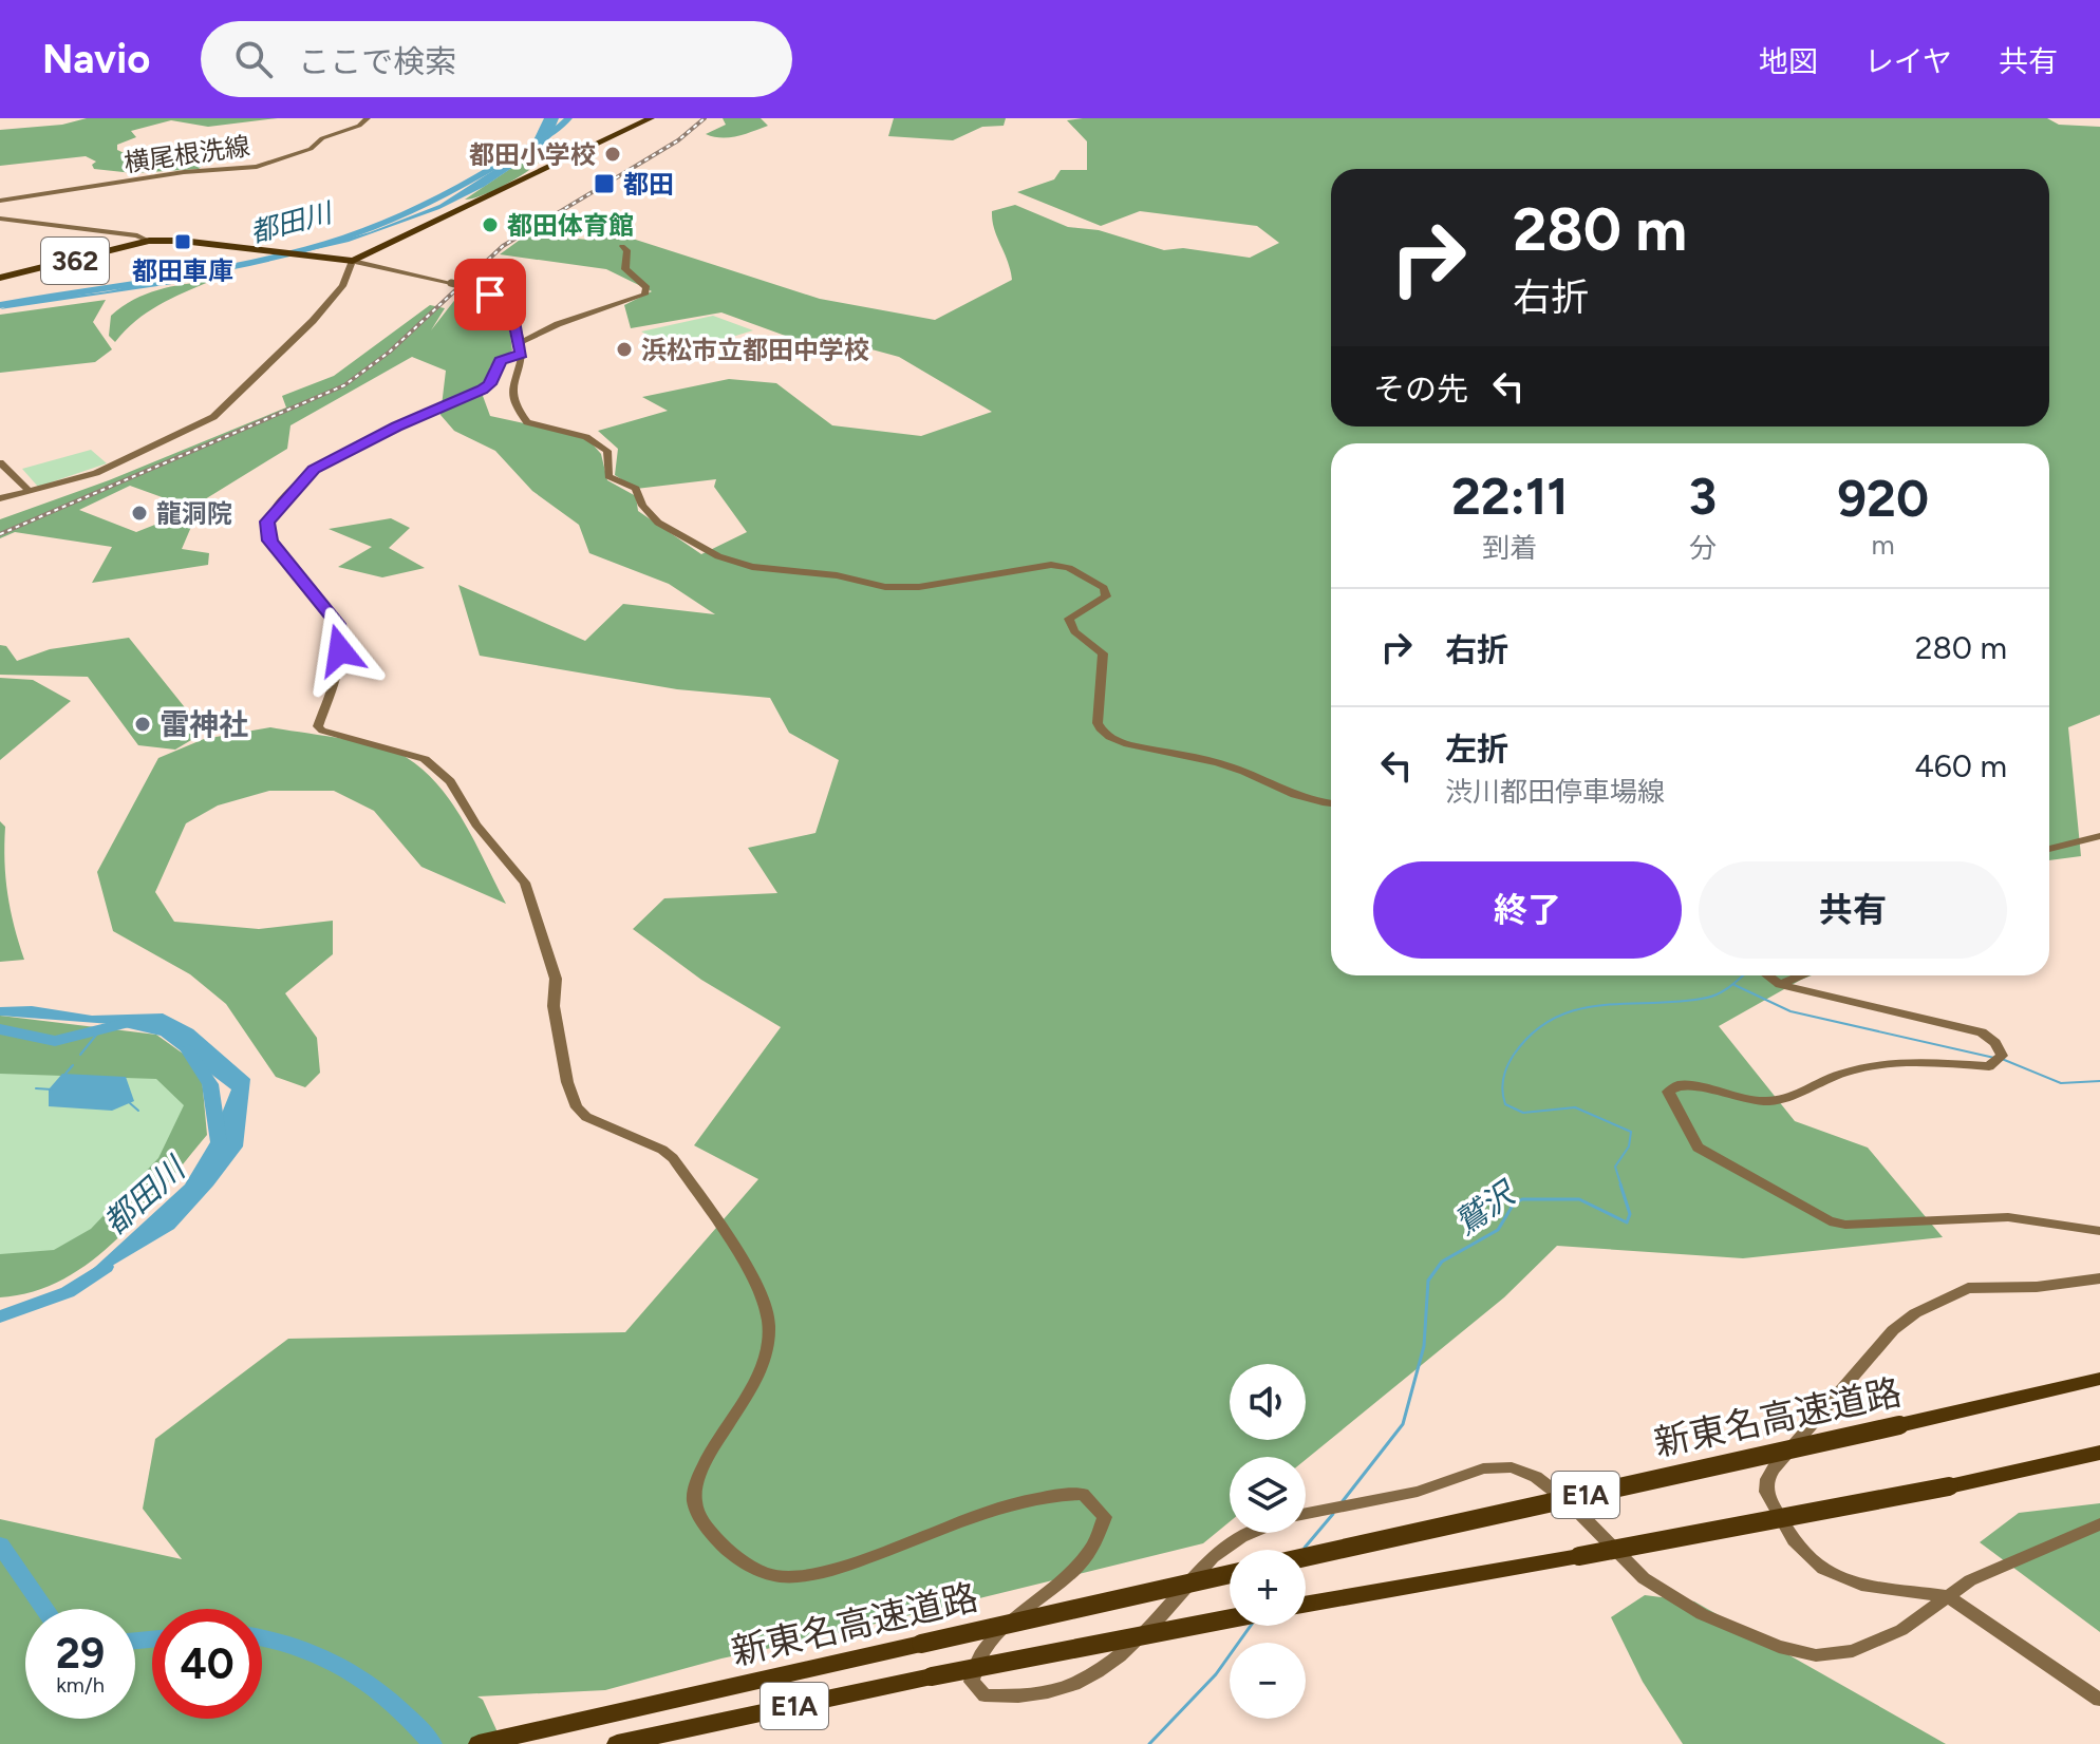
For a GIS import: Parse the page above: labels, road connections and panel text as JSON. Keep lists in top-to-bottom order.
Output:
{
  "streets": {
    "highway": ["362", "新東名高速道路", "E1A"],
    "street": ["横尾根洗線"]
  },
  "water": ["都田川", "鷲沢"],
  "places": {
    "other": [
      "都田小学校",
      "都田体育館",
      "浜松市立都田中学校",
      "龍洞院",
      "雷神社"
    ],
    "transit": ["都田", "都田車庫"]
  },
  "page": {
    "header": "Navio",
    "search": "ここで検索",
    "nav": ["地図", "レイヤ", "共有"],
    "turn": ["280 m", "右折"],
    "then": "その先",
    "eta": [
      "22:11",
      "到着",
      "3",
      "分",
      "920",
      "m"
    ],
    "list": [
      {
        "name": "右折",
        "value": "280 m"
      },
      {
        "name": "左折",
        "note": "渋川都田停車場線",
        "value": "460 m"
      }
    ],
    "buttons": ["終了", "共有"],
    "map_buttons": ["+", "−"],
    "speed": "29 km/h",
    "limit": "40"
  }
}
